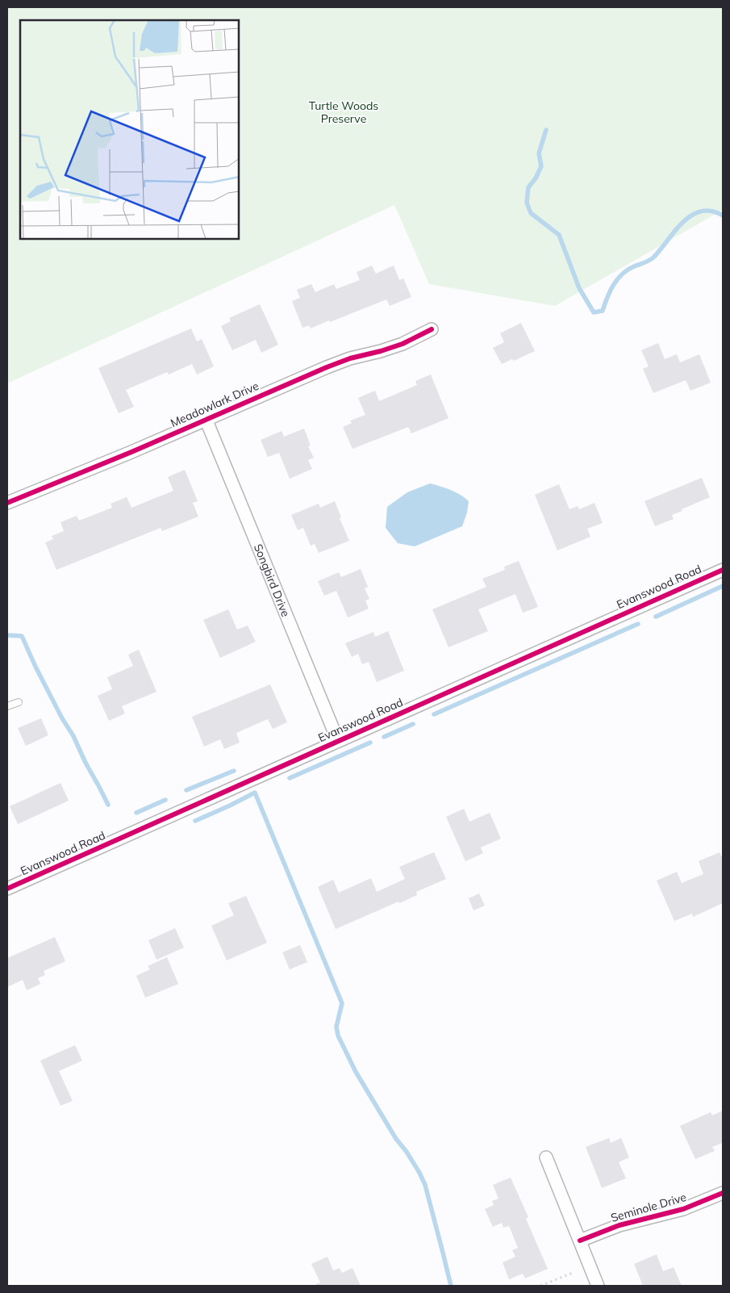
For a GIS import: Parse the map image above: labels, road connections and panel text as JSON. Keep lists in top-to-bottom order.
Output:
{
  "streets": {
    "street": [
      "Meadowlark Drive",
      "Songbird Drive",
      "Evanswood Road",
      "Seminole Drive"
    ]
  },
  "crossings": [
    ["Meadowlark Drive", "Songbird Drive"],
    ["Songbird Drive", "Evanswood Road"]
  ],
  "parks": ["Turtle Woods Preserve"]
}
